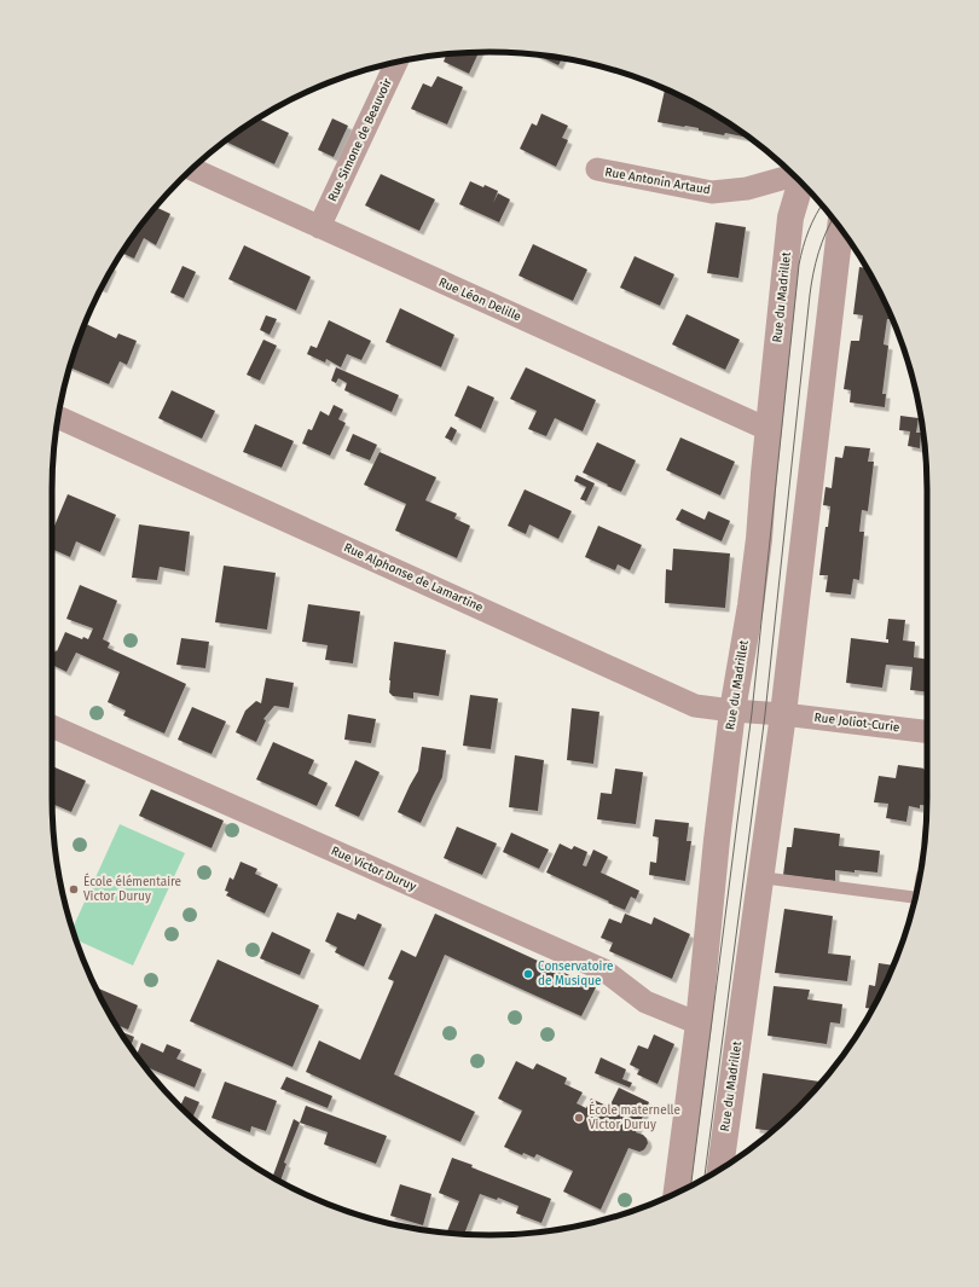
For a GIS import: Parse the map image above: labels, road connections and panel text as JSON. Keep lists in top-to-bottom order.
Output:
{
  "streets": {
    "street": [
      "Rue Simone de Beauvoir",
      "Rue Antonin Artaud",
      "Rue du Madrillet",
      "Rue Léon Delille",
      "Rue Alphonse de Lamartine",
      "Rue Joliot-Curie",
      "Rue Victor Duruy"
    ]
  },
  "crossings": [
    ["Rue Simone de Beauvoir", "Rue Léon Delille"],
    ["Rue du Madrillet", "Rue Léon Delille"],
    ["Rue du Madrillet", "Rue Alphonse de Lamartine"],
    ["Rue du Madrillet", "Rue Joliot-Curie"],
    ["Rue du Madrillet", "Rue Victor Duruy"],
    ["Rue Alphonse de Lamartine", "Rue Joliot-Curie"]
  ],
  "places": ["École élémentaire Victor Duruy", "Conservatoire de Musique", "École maternelle Victor Duruy"]
}
